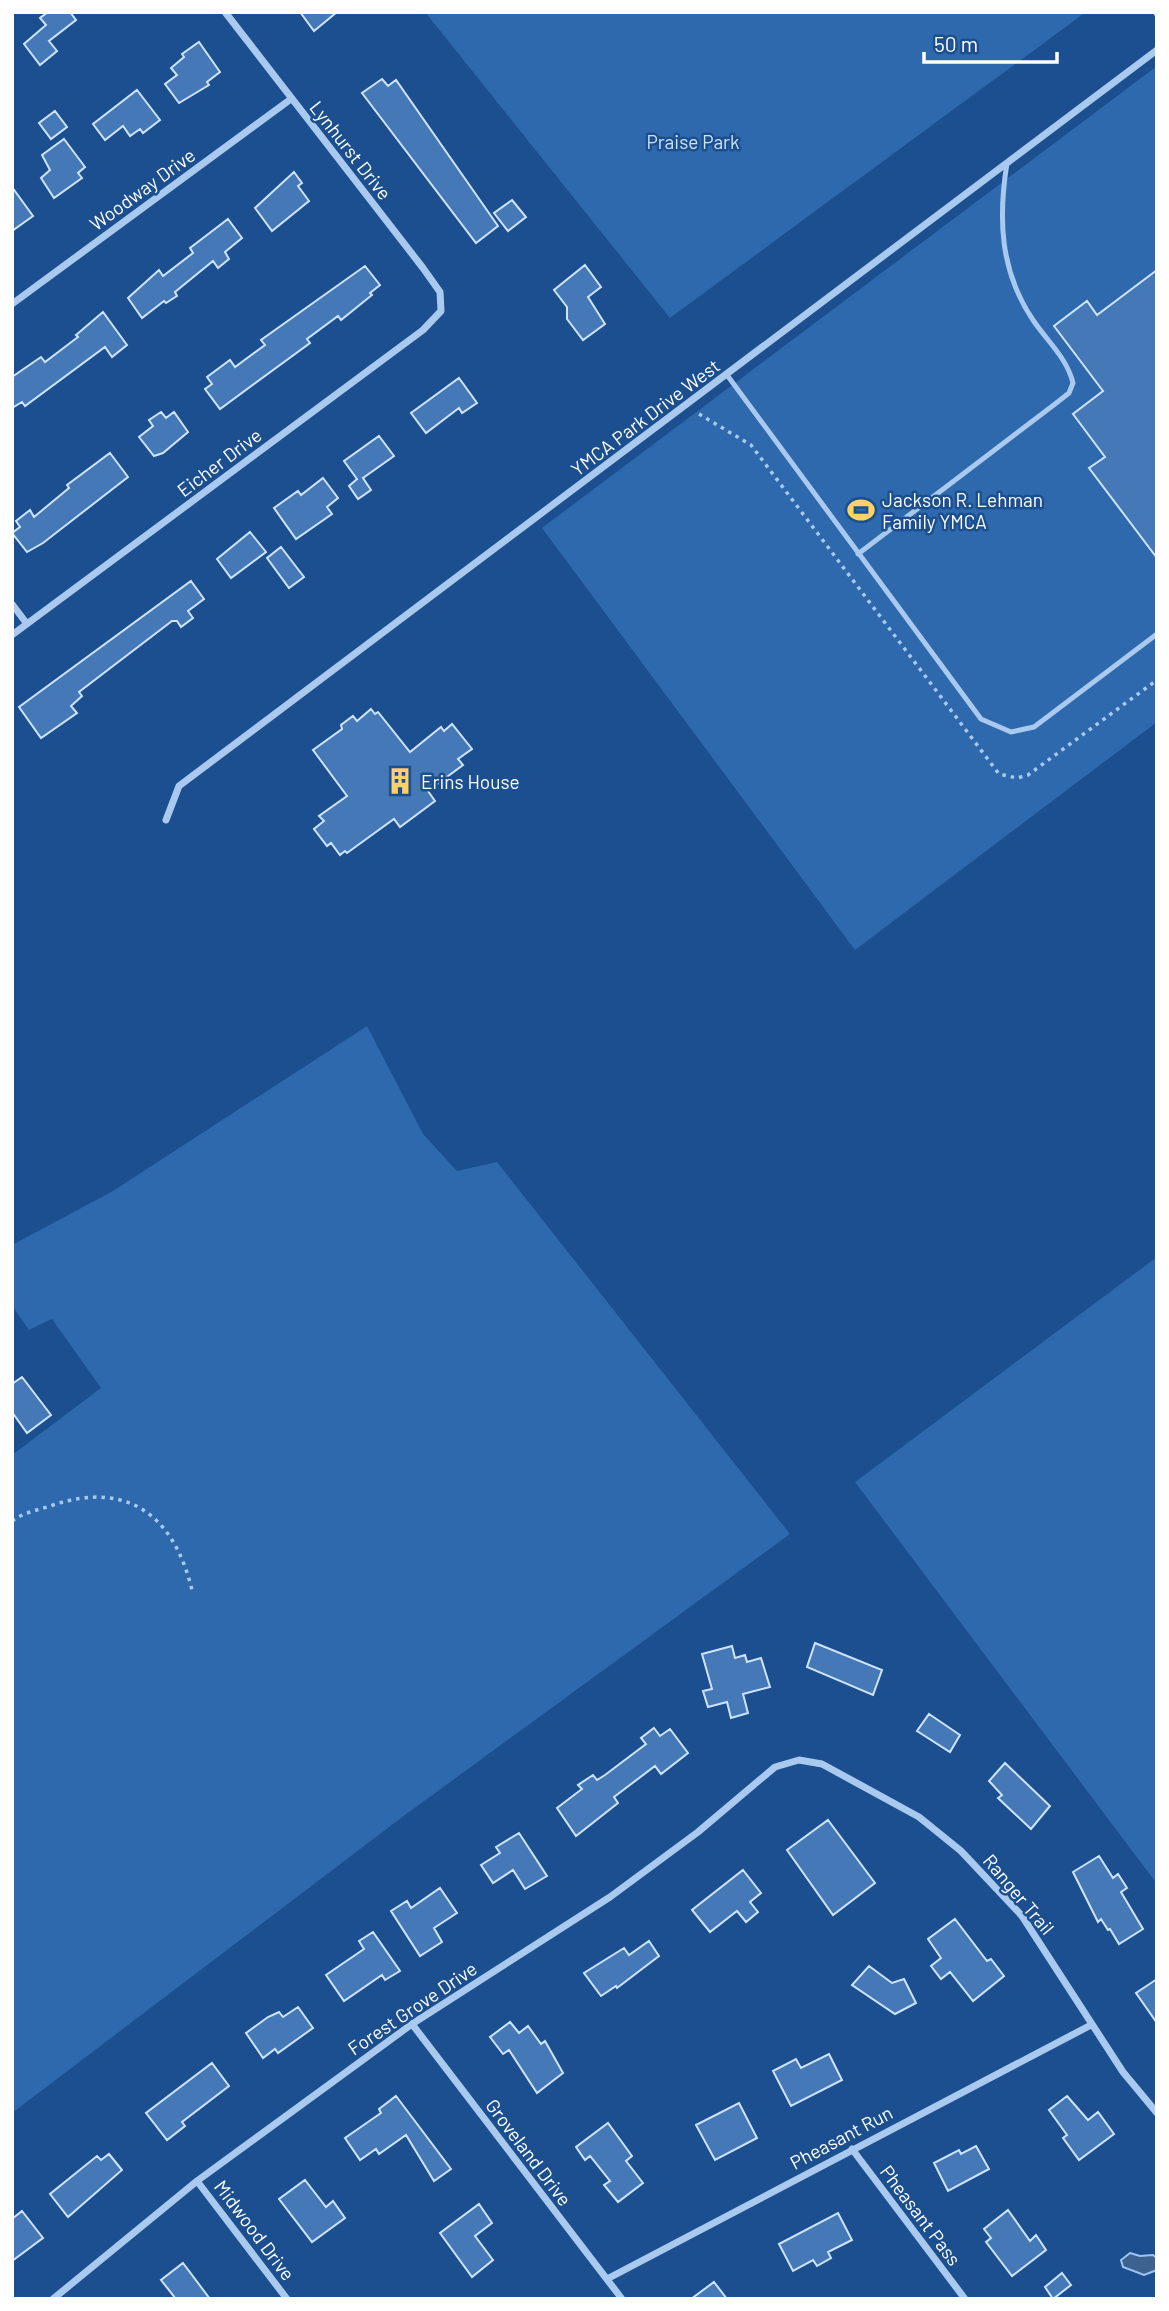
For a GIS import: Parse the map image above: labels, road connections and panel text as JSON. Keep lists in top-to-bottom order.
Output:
{
  "streets": {
    "street": [
      "Lynhurst Drive",
      "Woodway Drive",
      "YMCA Park Drive West",
      "Eicher Drive",
      "Ranger Trail",
      "Forest Grove Drive",
      "Pheasant Run",
      "Groveland Drive",
      "Pheasant Pass",
      "Midwood Drive"
    ]
  },
  "crossings": [
    ["Lynhurst Drive", "Woodway Drive"],
    ["Lynhurst Drive", "Eicher Drive"],
    ["Ranger Trail", "Forest Grove Drive"],
    ["Ranger Trail", "Pheasant Run"],
    ["Forest Grove Drive", "Groveland Drive"],
    ["Forest Grove Drive", "Midwood Drive"],
    ["Pheasant Run", "Groveland Drive"],
    ["Pheasant Run", "Pheasant Pass"]
  ],
  "parks": ["Praise Park"],
  "places": {
    "sports": ["Jackson R. Lehman Family YMCA"],
    "building": ["Erins House"]
  },
  "scale_bar": "50 m"
}
